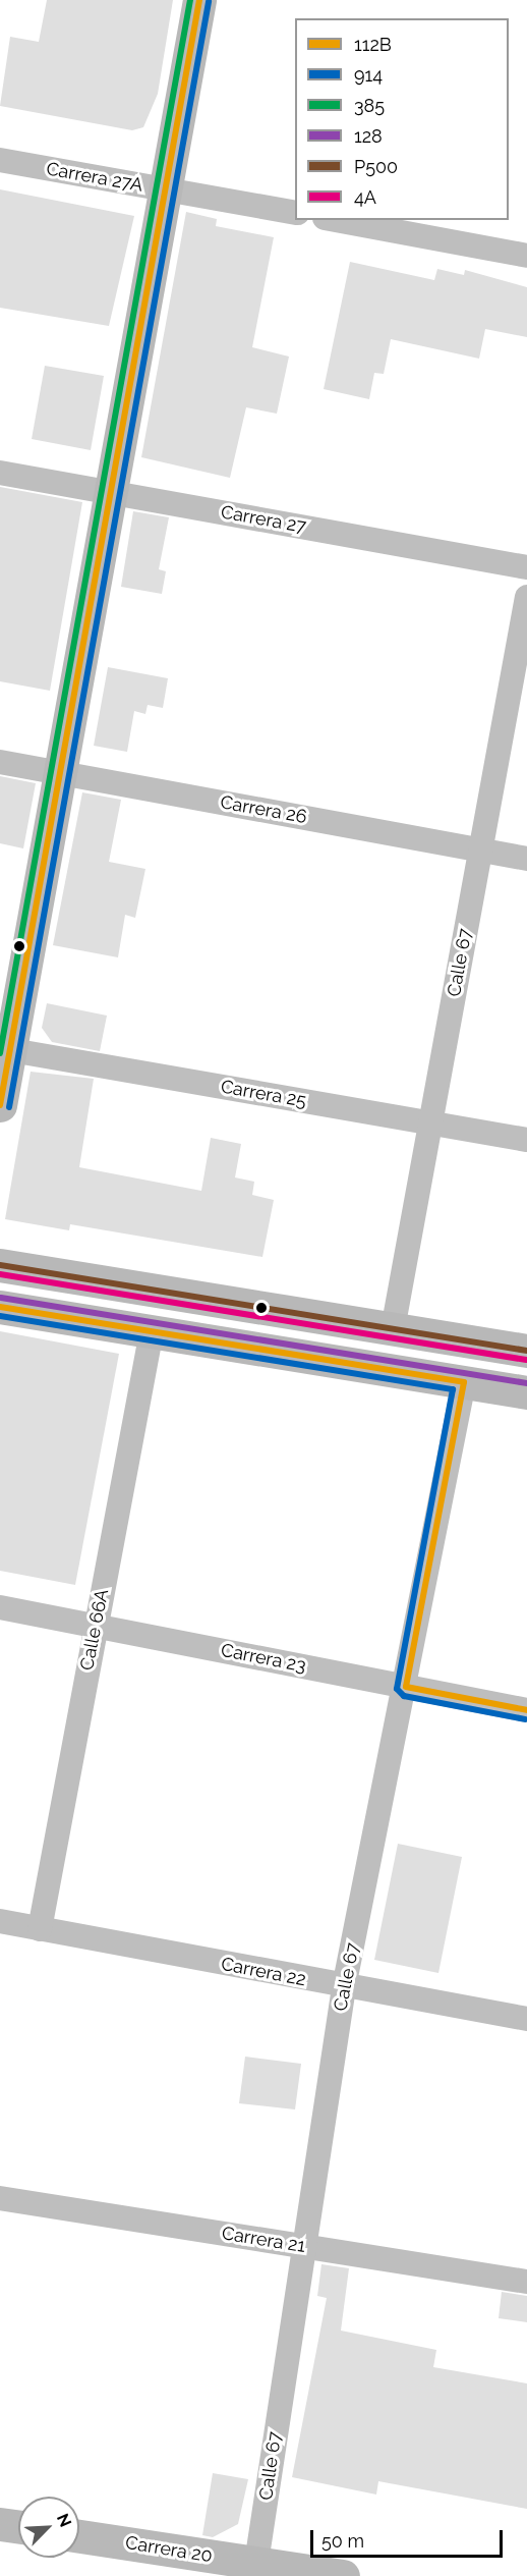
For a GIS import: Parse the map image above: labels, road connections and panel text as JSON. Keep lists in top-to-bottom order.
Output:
{
  "streets": {
    "main road": ["Carrera 20"],
    "street": [
      "Carrera 27A",
      "Carrera 27",
      "Carrera 26",
      "Calle 67",
      "Carrera 25",
      "Calle 66A",
      "Carrera 23",
      "Carrera 22",
      "Carrera 21"
    ]
  },
  "crossings": [
    ["Carrera 26", "Calle 67"],
    ["Calle 67", "Carrera 25"],
    ["Calle 67", "Carrera 23"],
    ["Calle 67", "Carrera 22"],
    ["Calle 67", "Carrera 21"],
    ["Calle 67", "Carrera 20"],
    ["Calle 66A", "Carrera 23"],
    ["Calle 66A", "Carrera 22"]
  ],
  "lines": [
    "transit line 112B",
    "transit line 385",
    "transit line 914",
    "transit line P500",
    "transit line 4A",
    "transit line 128"
  ],
  "legend": [
    "112B",
    "914",
    "385",
    "128",
    "P500",
    "4A"
  ],
  "scale_bar": "50 m",
  "north": "top right"
}
